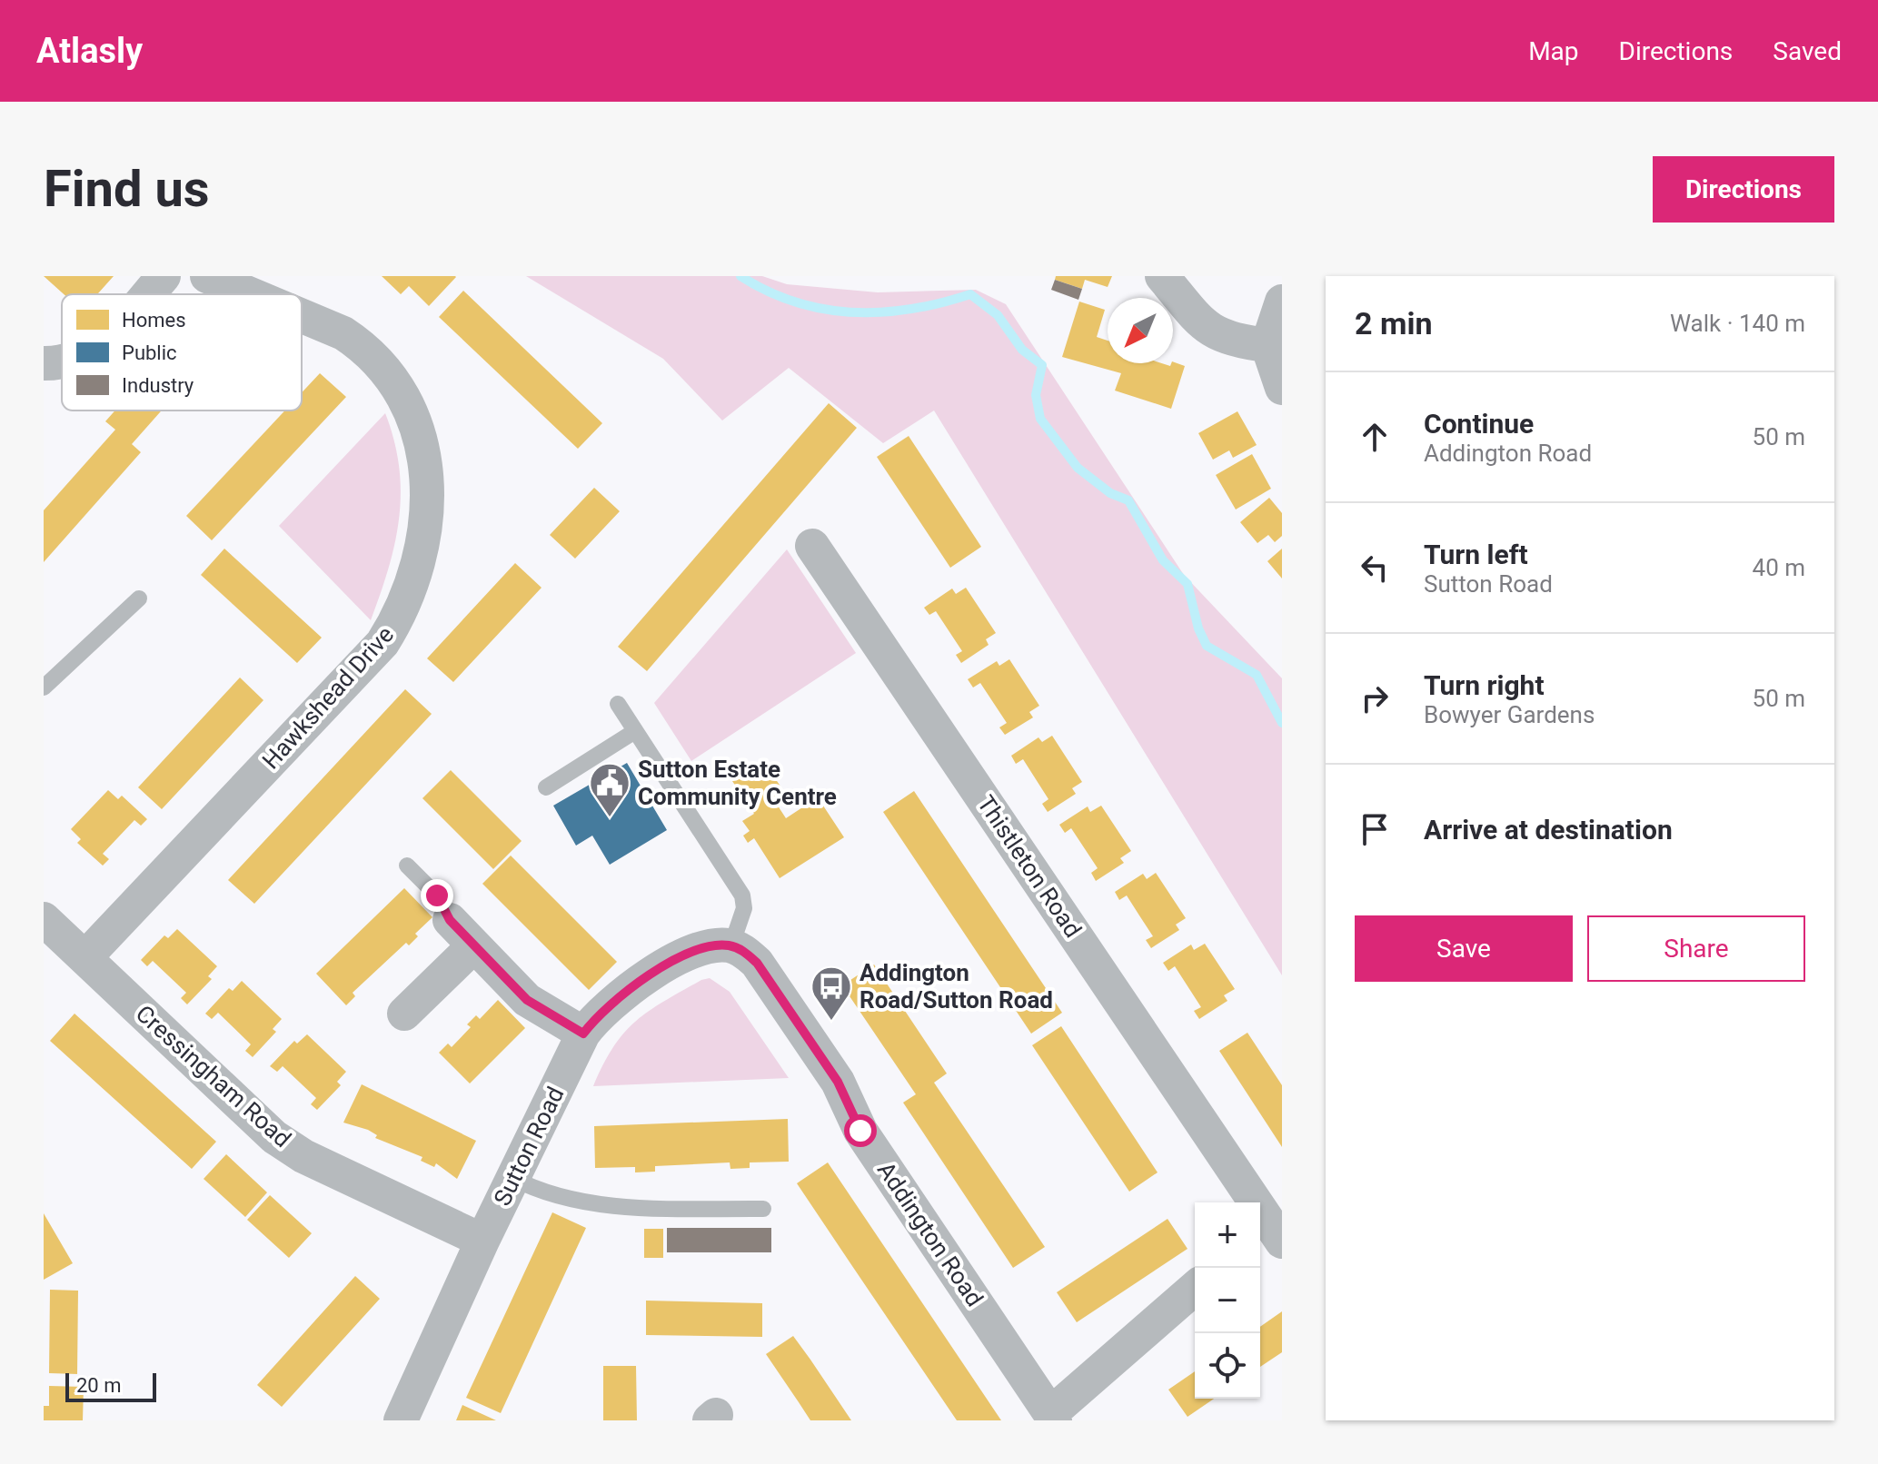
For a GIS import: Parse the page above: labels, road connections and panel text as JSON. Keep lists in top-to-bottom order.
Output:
{
  "streets": {
    "street": [
      "Hawkshead Drive",
      "Thistleton Road",
      "Cressingham Road",
      "Sutton Road",
      "Addington Road"
    ]
  },
  "crossings": [
    ["Hawkshead Drive", "Cressingham Road"],
    ["Cressingham Road", "Sutton Road"],
    ["Sutton Road", "Addington Road"]
  ],
  "places": {
    "public building": ["Sutton Estate Community Centre"],
    "bus stop": ["Addington Road/Sutton Road"]
  },
  "legend": ["Homes", "Public", "Industry"],
  "scale_bar": "20 m",
  "north": "bottom left",
  "page": {
    "header": "Atlasly",
    "nav": ["Map", "Directions", "Saved"],
    "buttons": [
      "Directions",
      ["Save", "Share"]
    ],
    "title": "Find us",
    "heading": ["2 min", "Walk · 140 m"],
    "list": [
      ["Continue", "Addington Road", "50 m"],
      ["Turn left", "Sutton Road", "40 m"],
      ["Turn right", "Bowyer Gardens", "50 m"],
      "Arrive at destination"
    ],
    "map_buttons": ["+", "−"],
    "scale": "20 m"
  }
}
